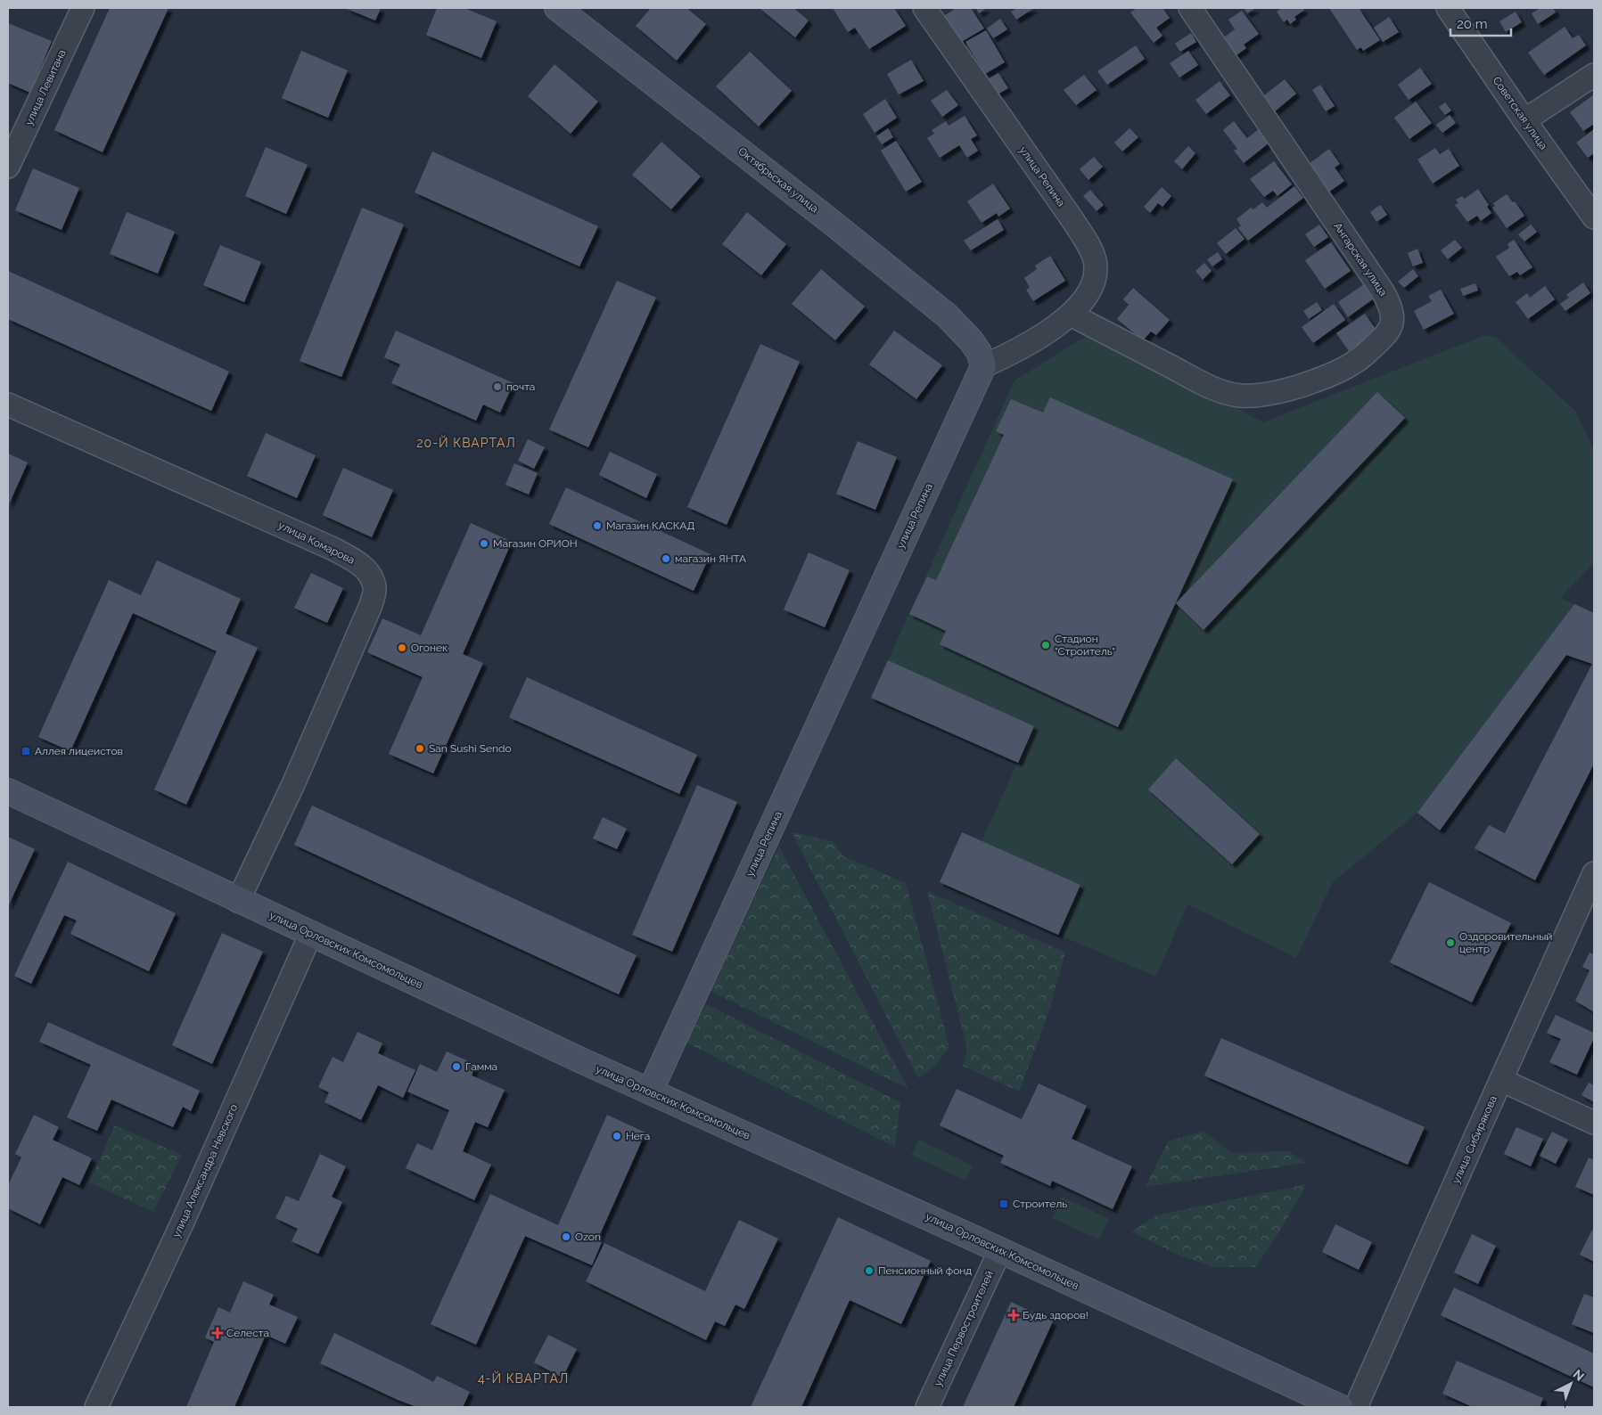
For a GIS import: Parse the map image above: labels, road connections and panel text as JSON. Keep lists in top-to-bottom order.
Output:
{
  "streets": {
    "street": [
      "улица Левитана",
      "Советская улица",
      "улица Репина",
      "Октябрьская улица",
      "Ангарская улица",
      "улица Комарова",
      "улица Орловских Комсомольцев",
      "улица Сибирякова",
      "улица Александра Невского",
      "улица Первостроителей"
    ]
  },
  "crossings": [
    ["улица Репина", "Октябрьская улица"],
    ["улица Репина", "Ангарская улица"],
    ["улица Репина", "улица Орловских Комсомольцев"],
    ["улица Комарова", "улица Орловских Комсомольцев"],
    ["улица Орловских Комсомольцев", "улица Александра Невского"],
    ["улица Орловских Комсомольцев", "улица Первостроителей"]
  ],
  "districts": ["20-Й КВАРТАЛ", "4-Й КВАРТАЛ"],
  "places": {
    "other": [
      "почта",
      "Магазин КАСКАД",
      "Магазин ОРИОН",
      "магазин ЯНТА",
      "Стадион \"Строитель\"",
      "Огонек",
      "San Sushi Sendo",
      "Оздоровительный центр",
      "Гамма",
      "Нега",
      "Ozon",
      "Пенсионный фонд"
    ],
    "transit": ["Аллея лицеистов", "Строитель"],
    "health": ["Будь здоров!", "Селеста"]
  },
  "scale_bar": "20 m",
  "north": "top right"
}
